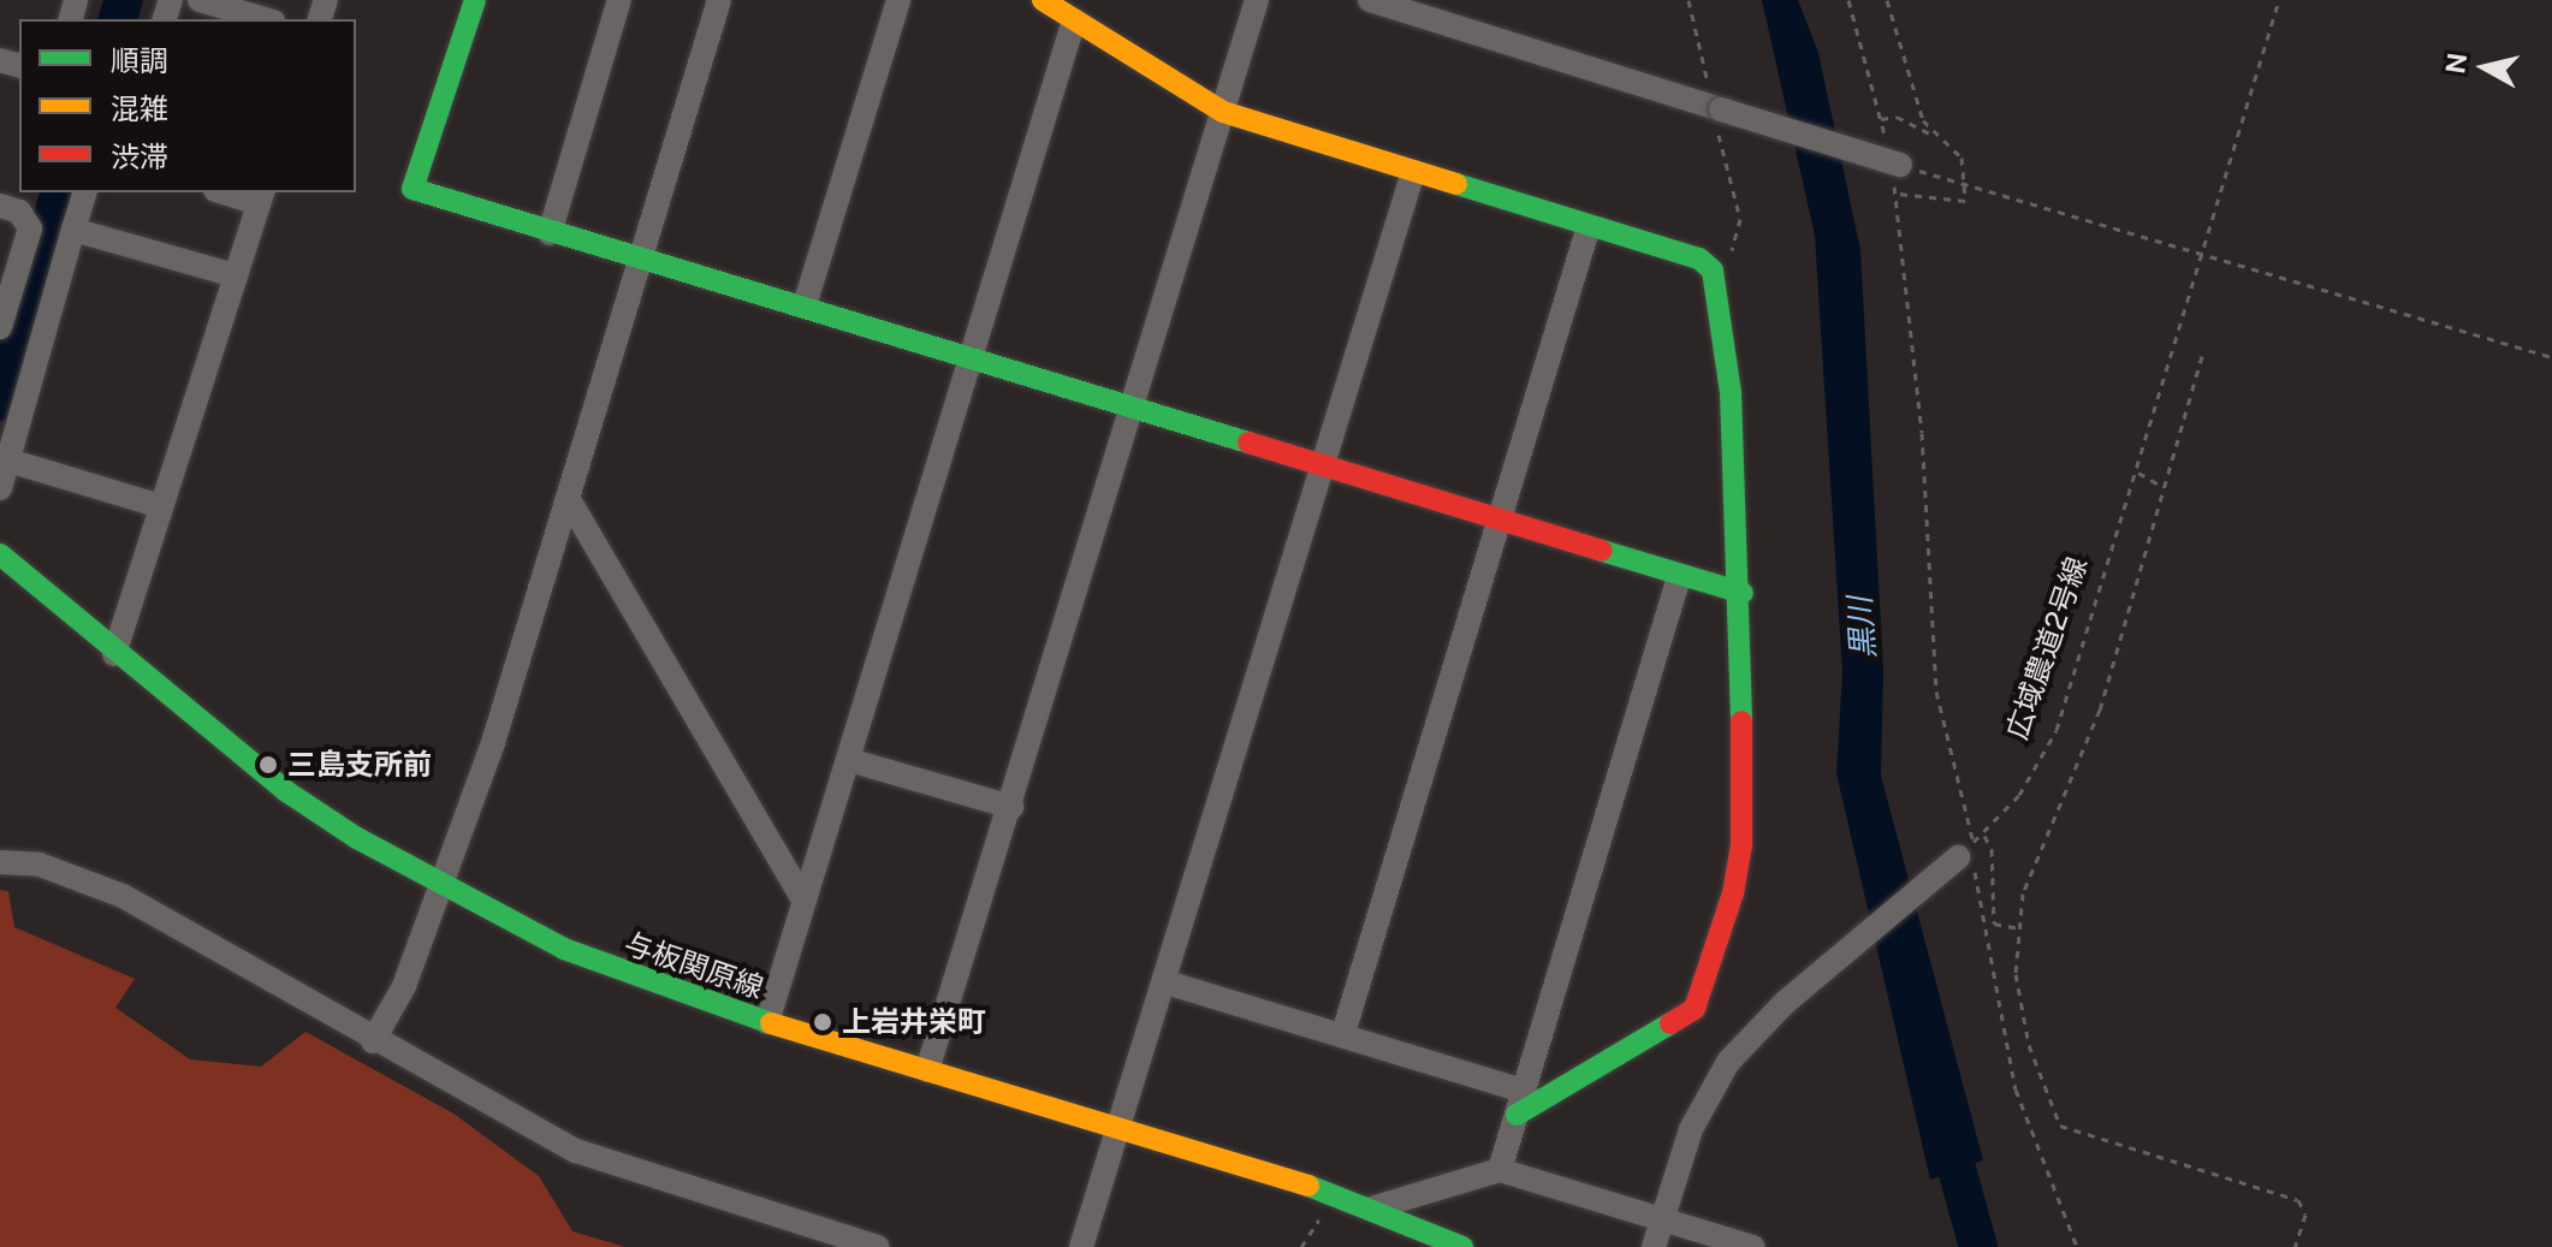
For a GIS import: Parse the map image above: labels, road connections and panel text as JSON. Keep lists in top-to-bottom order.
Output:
{
  "streets": {
    "street": ["与板関原線"],
    "path": ["広域農道2号線"]
  },
  "water": ["黒川"],
  "places": ["三島支所前", "上岩井栄町"],
  "legend": ["順調", "混雑", "渋滞"],
  "north": "left"
}
